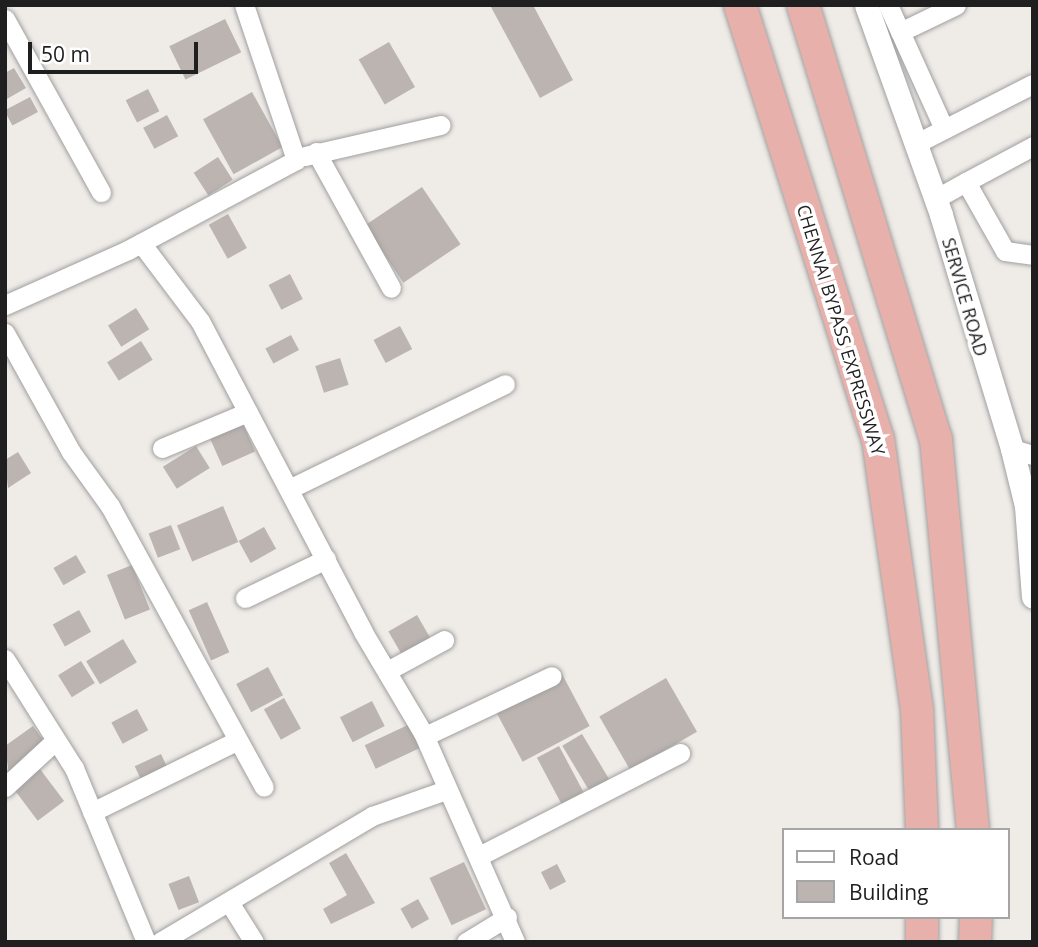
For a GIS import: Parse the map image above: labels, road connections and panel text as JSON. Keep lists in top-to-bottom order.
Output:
{
  "streets": {
    "highway": ["CHENNAI BYPASS EXPRESSWAY"],
    "street": ["SERVICE ROAD"]
  },
  "legend": ["Road", "Building"],
  "scale_bar": "50 m"
}
